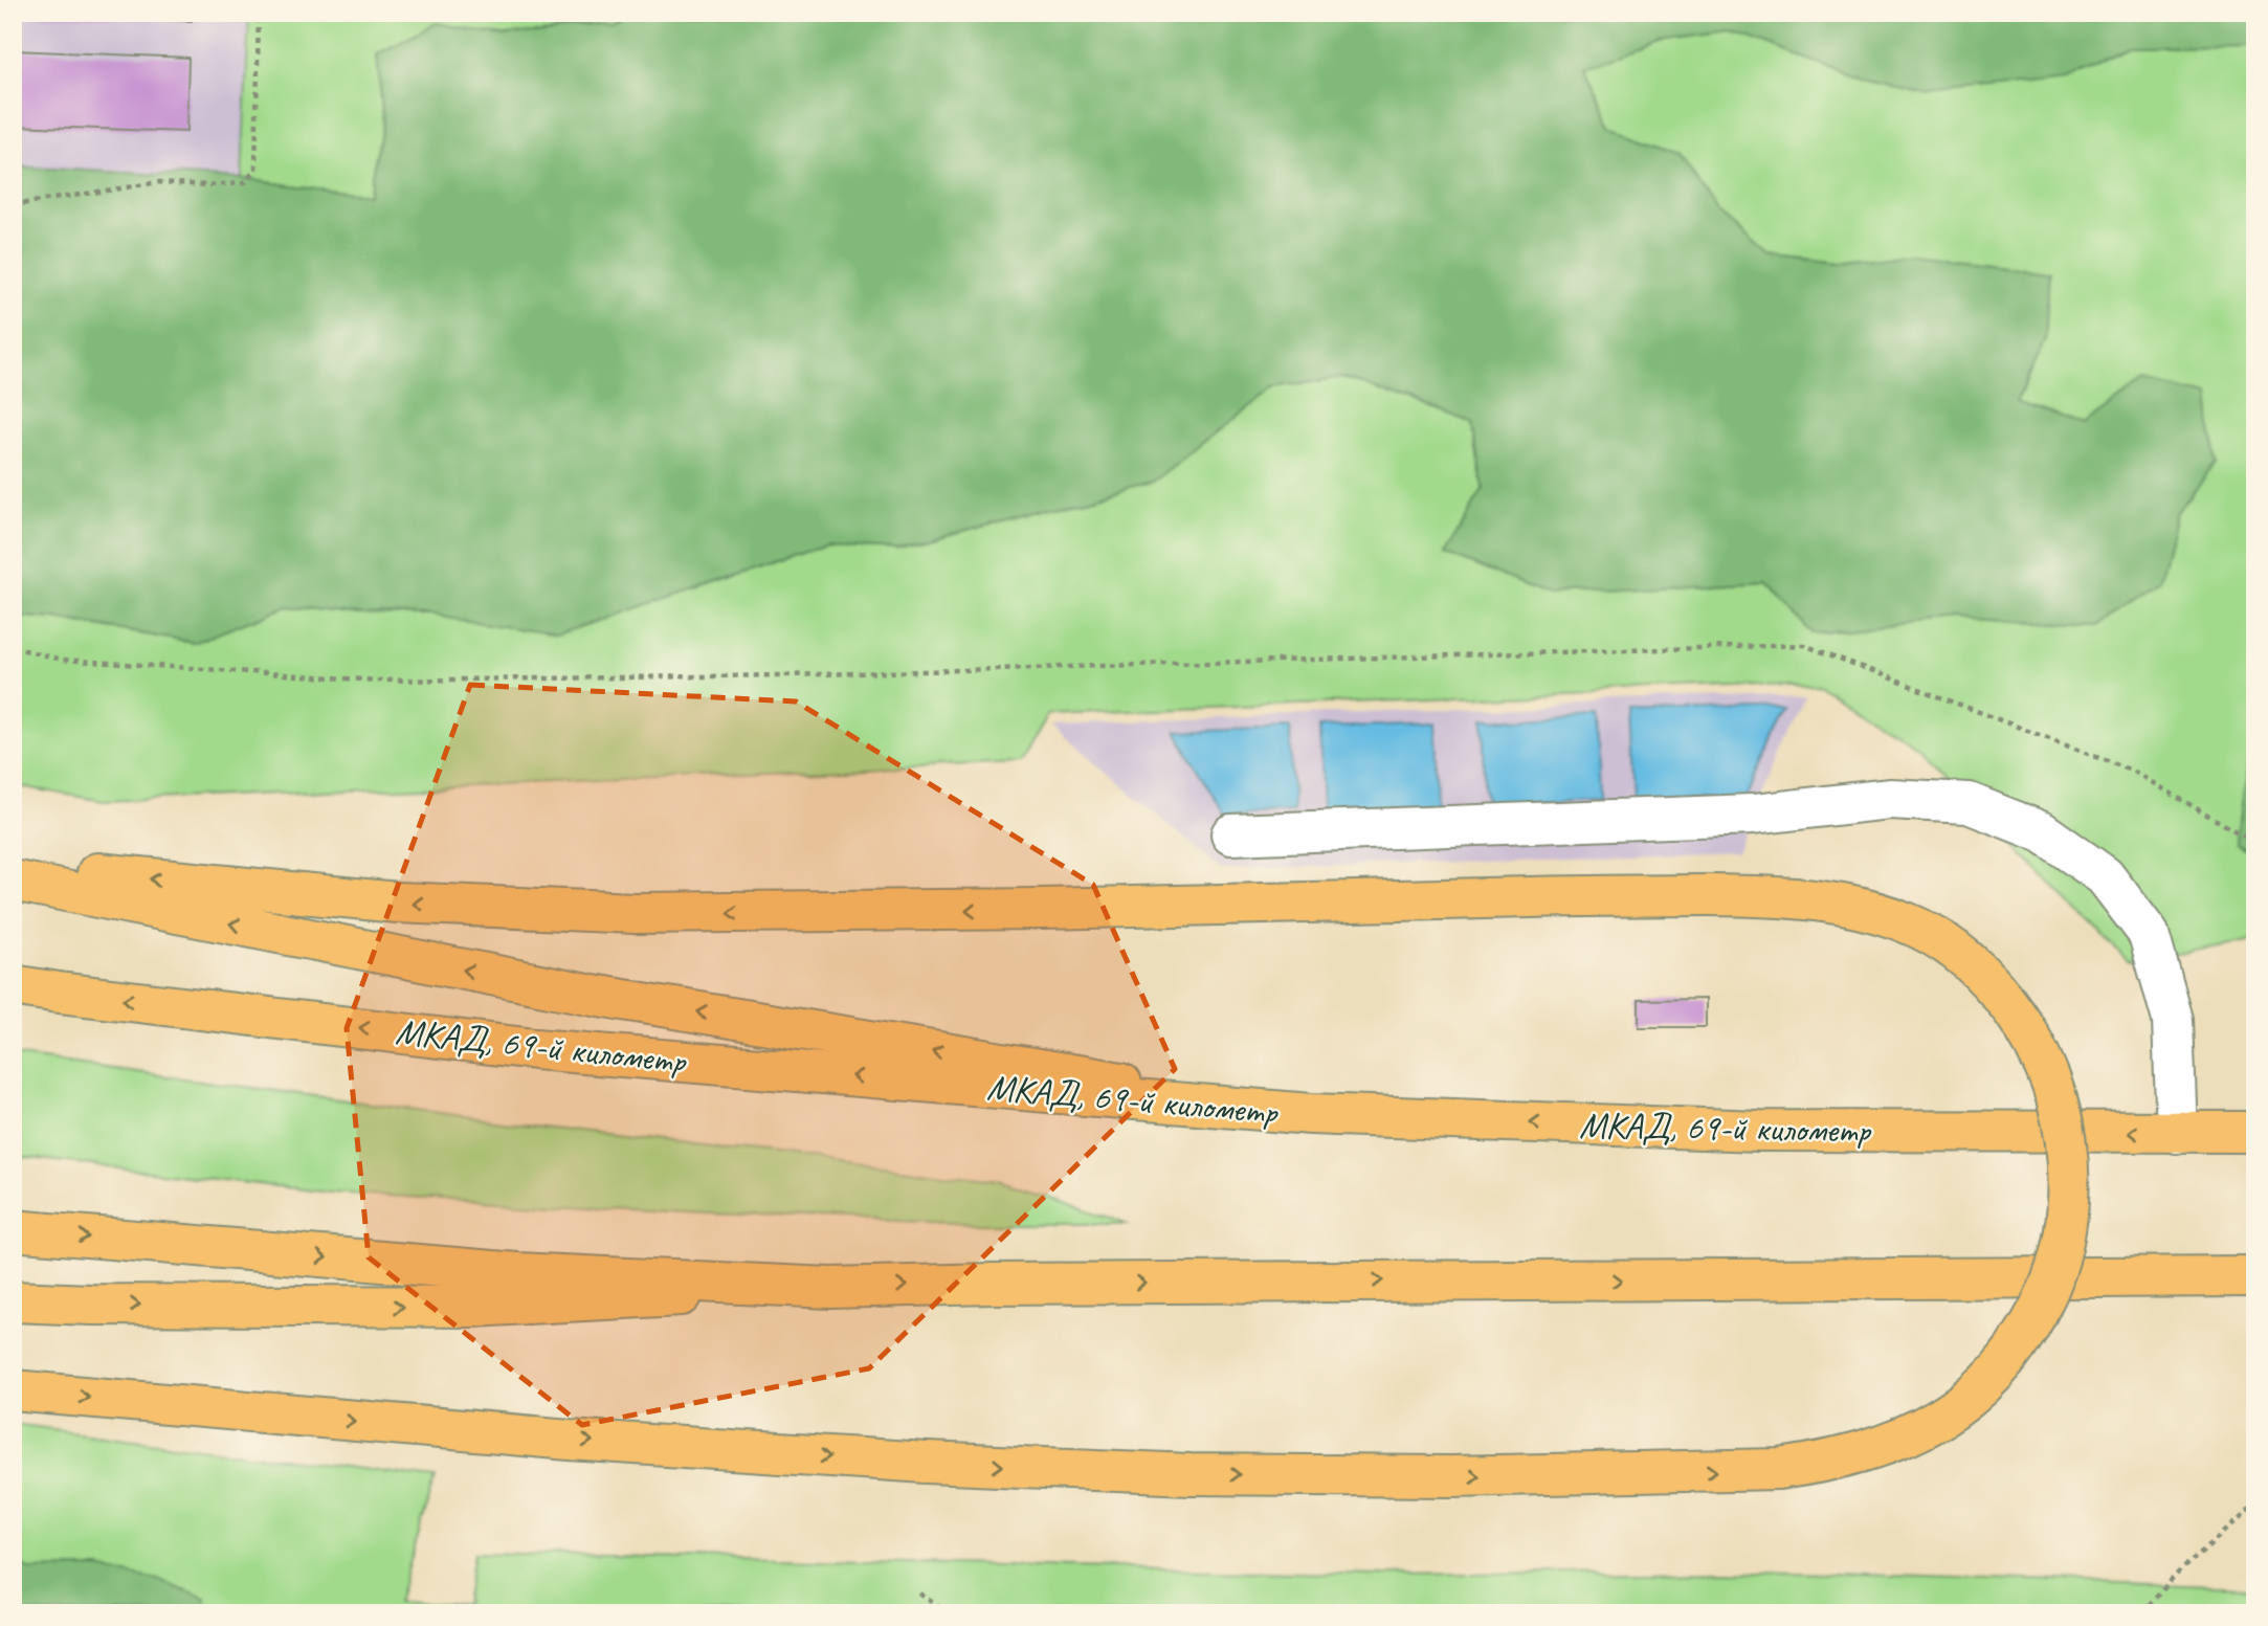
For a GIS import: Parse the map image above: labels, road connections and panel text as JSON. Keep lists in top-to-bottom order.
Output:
{
  "streets": {
    "main road": ["МКАД, 69-й километр"]
  }
}
